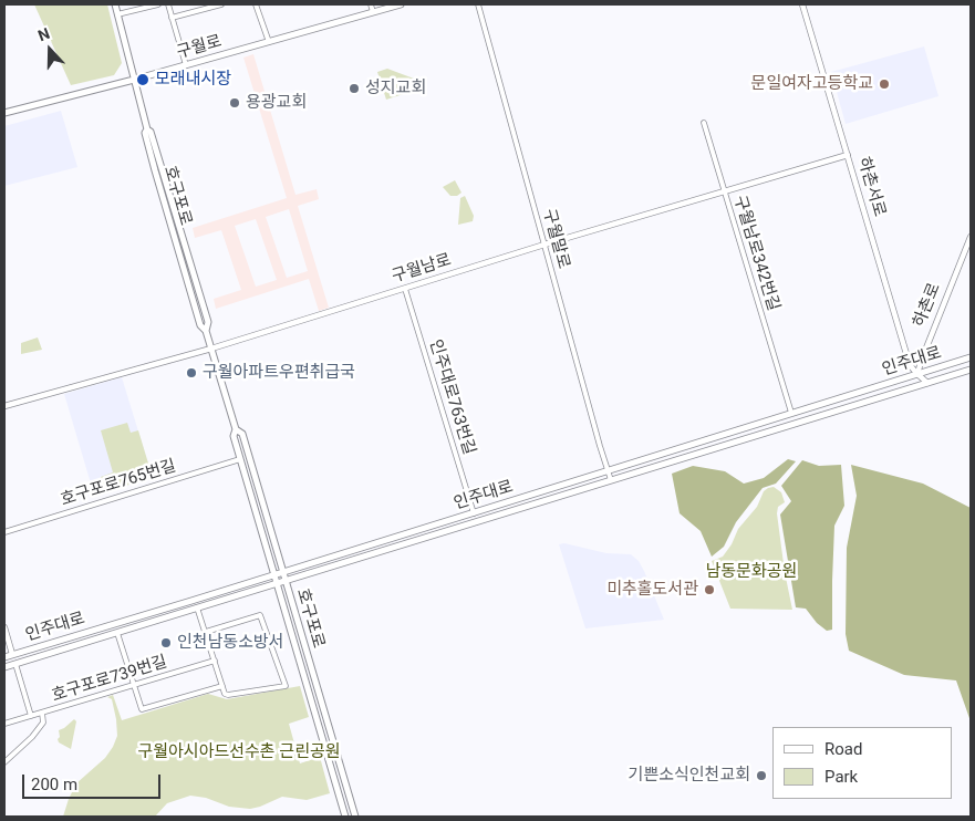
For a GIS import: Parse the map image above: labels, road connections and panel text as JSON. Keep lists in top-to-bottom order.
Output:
{
  "streets": {
    "main road": ["구월로", "호구포로", "인주대로"],
    "street": [
      "하촌서로",
      "구월말로",
      "구월남로342번길",
      "구월남로",
      "하촌로",
      "인주대로763번길",
      "호구포로765번길",
      "호구포로739번길"
    ]
  },
  "crossings": [
    ["구월로", "호구포로"],
    ["하촌서로", "구월남로"],
    ["하촌서로", "하촌로"],
    ["하촌서로", "인주대로"],
    ["호구포로", "구월남로"],
    ["호구포로", "인주대로"],
    ["호구포로", "호구포로765번길"],
    ["구월말로", "구월남로"],
    ["구월말로", "인주대로"],
    ["구월남로342번길", "구월남로"],
    ["구월남로342번길", "인주대로"],
    ["구월남로", "인주대로763번길"],
    ["하촌로", "인주대로"],
    ["인주대로", "인주대로763번길"]
  ],
  "parks": ["남동문화공원", "구월아시아드선수촌 근린공원"],
  "places": [
    "모래내시장",
    "문일여자고등학교",
    "성지교회",
    "용광교회",
    "구월아파트우편취급국",
    "미추홀도서관",
    "인천남동소방서",
    "기쁜소식인천교회"
  ],
  "legend": ["Road", "Park"],
  "scale_bar": "200 m",
  "north": "top"
}
